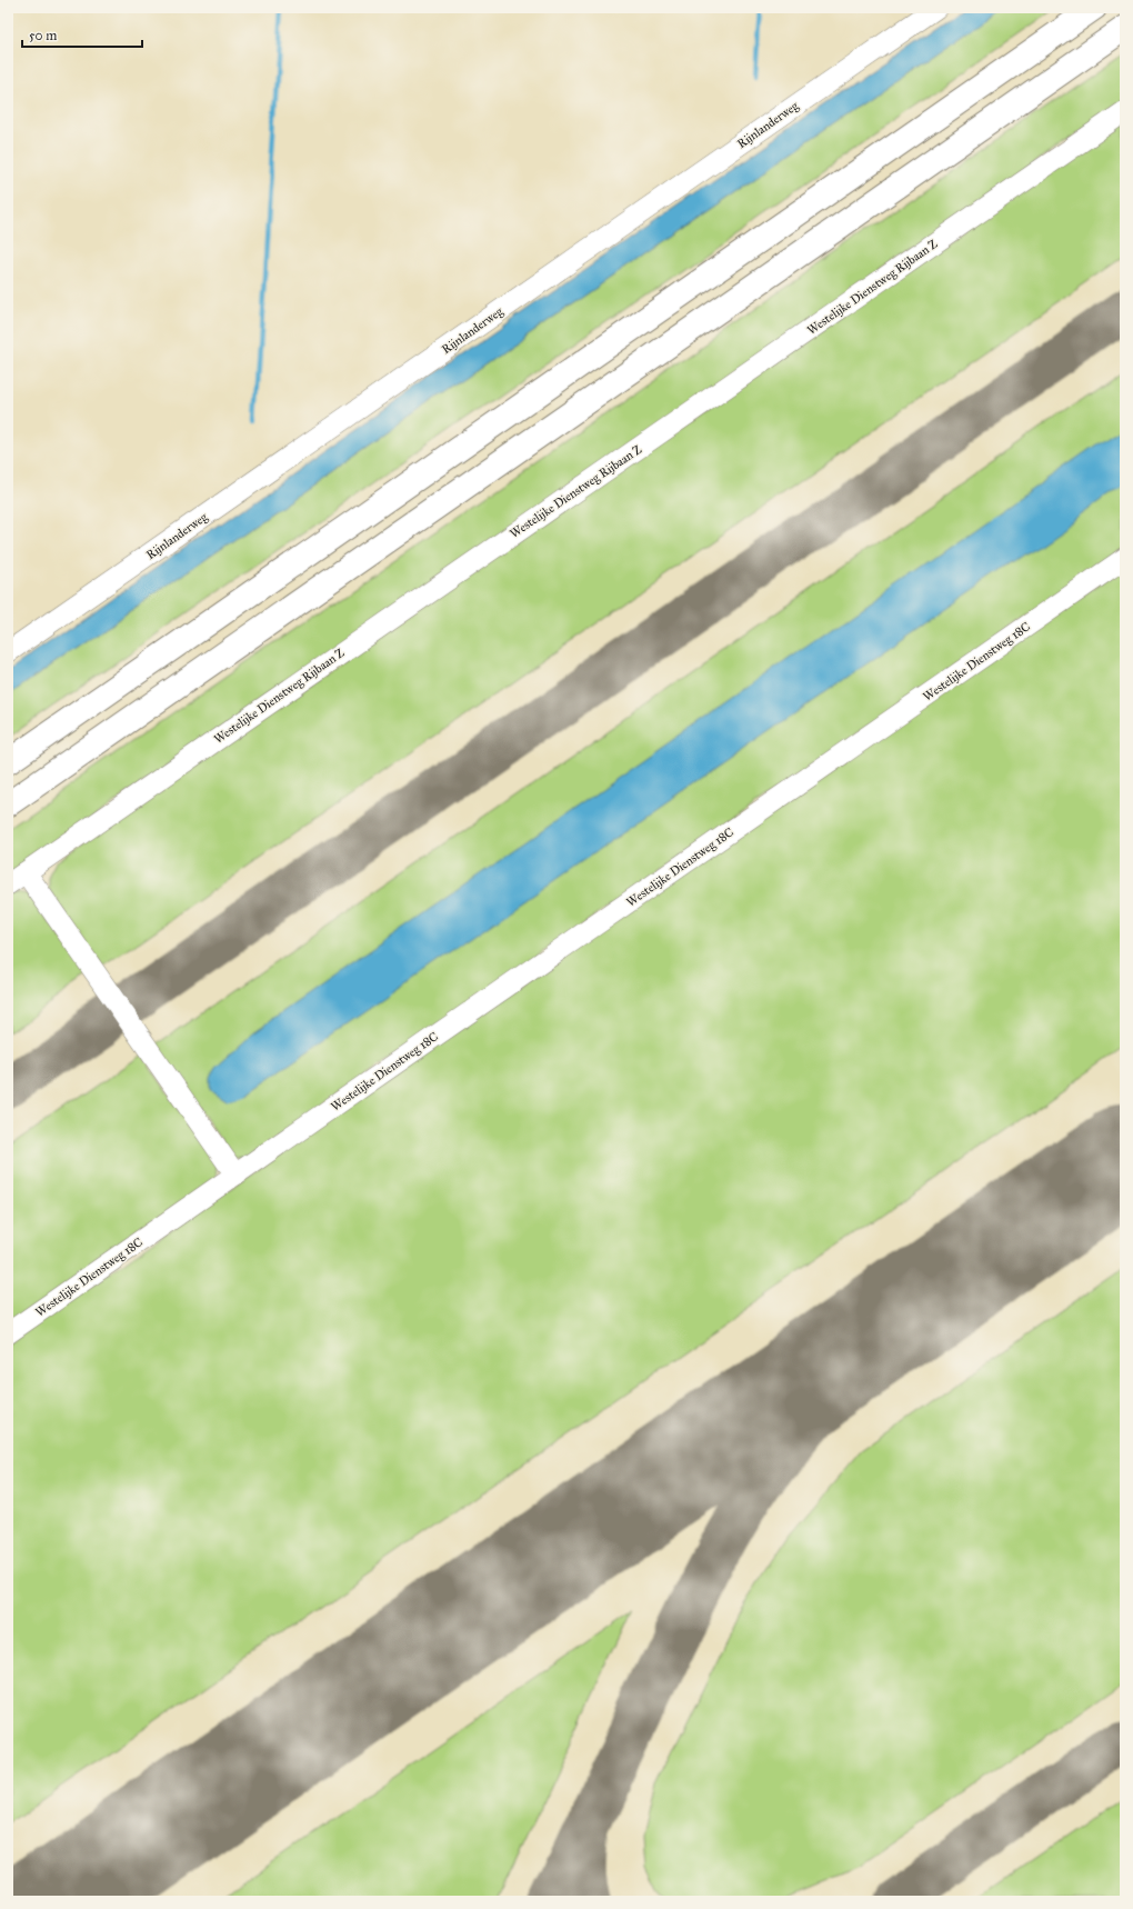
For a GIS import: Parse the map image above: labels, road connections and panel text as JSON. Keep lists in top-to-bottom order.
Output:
{
  "streets": {
    "street": ["Rijnlanderweg", "Westelijke Dienstweg Rijbaan Z", "Westelijke Dienstweg 18C"]
  },
  "scale_bar": "50 m"
}
